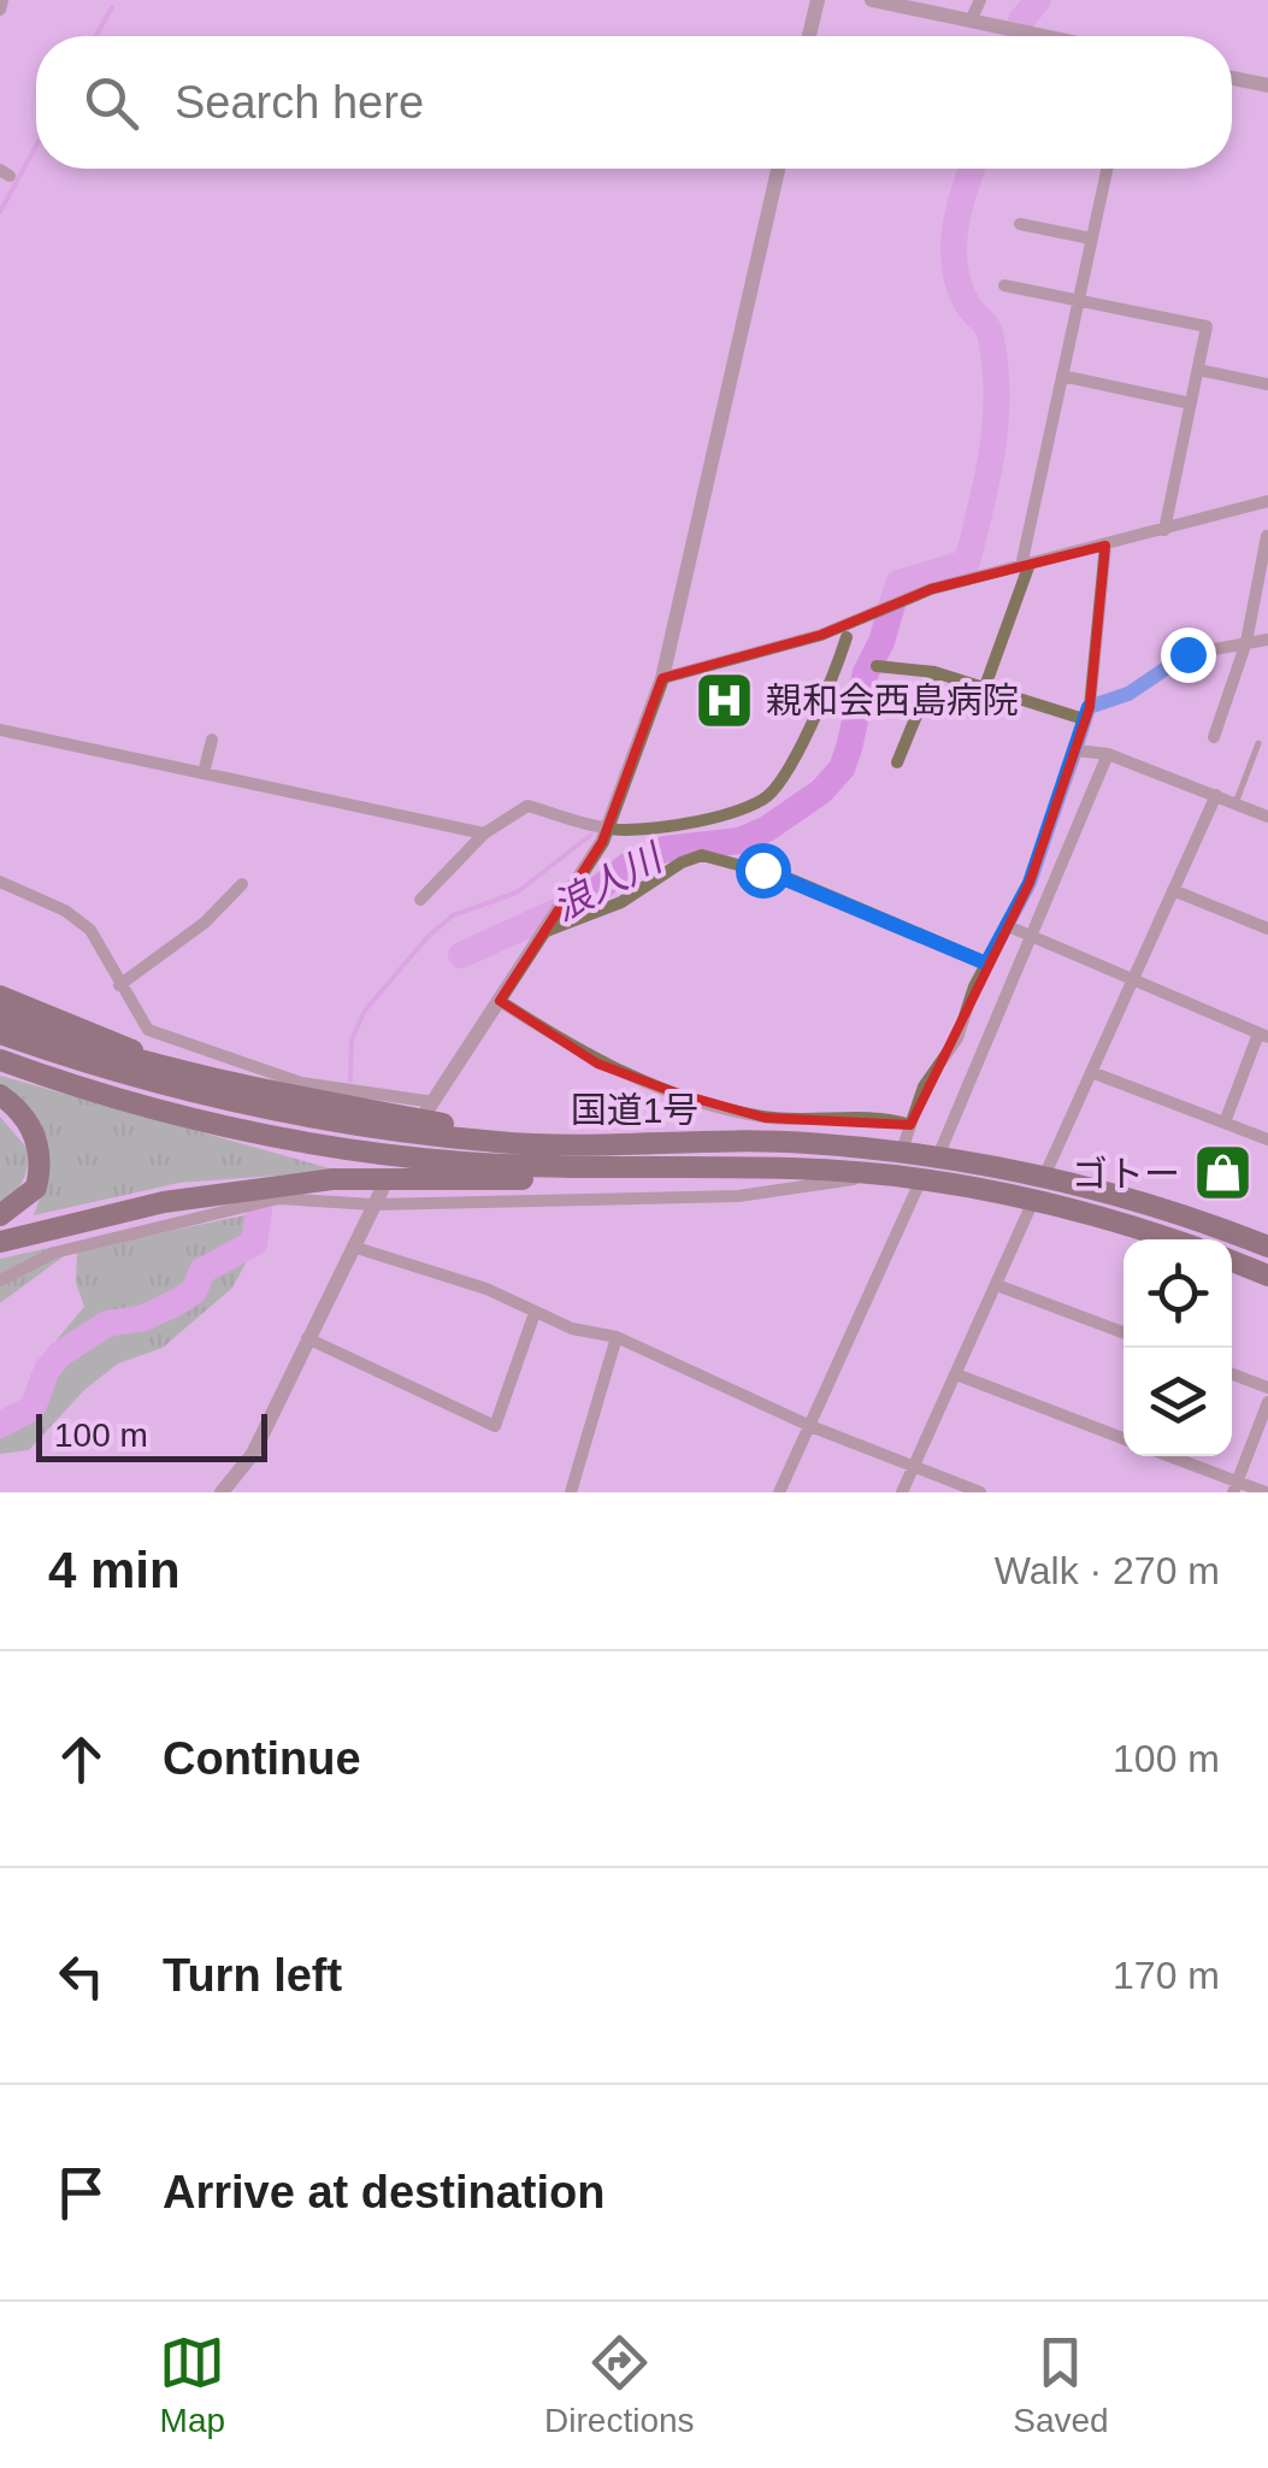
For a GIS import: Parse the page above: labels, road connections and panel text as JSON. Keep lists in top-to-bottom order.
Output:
{
  "streets": {
    "highway": ["国道1号"]
  },
  "water": ["浪人川"],
  "places": {
    "hospital": ["親和会西島病院"],
    "shop": ["ゴトー"]
  },
  "scale_bar": "100 m",
  "page": {
    "search": "Search here",
    "scale": "100 m",
    "heading": ["4 min", "Walk · 270 m"],
    "list": [
      ["Continue", "100 m"],
      ["Turn left", "170 m"],
      "Arrive at destination"
    ],
    "nav": ["Map", "Directions", "Saved"]
  }
}
